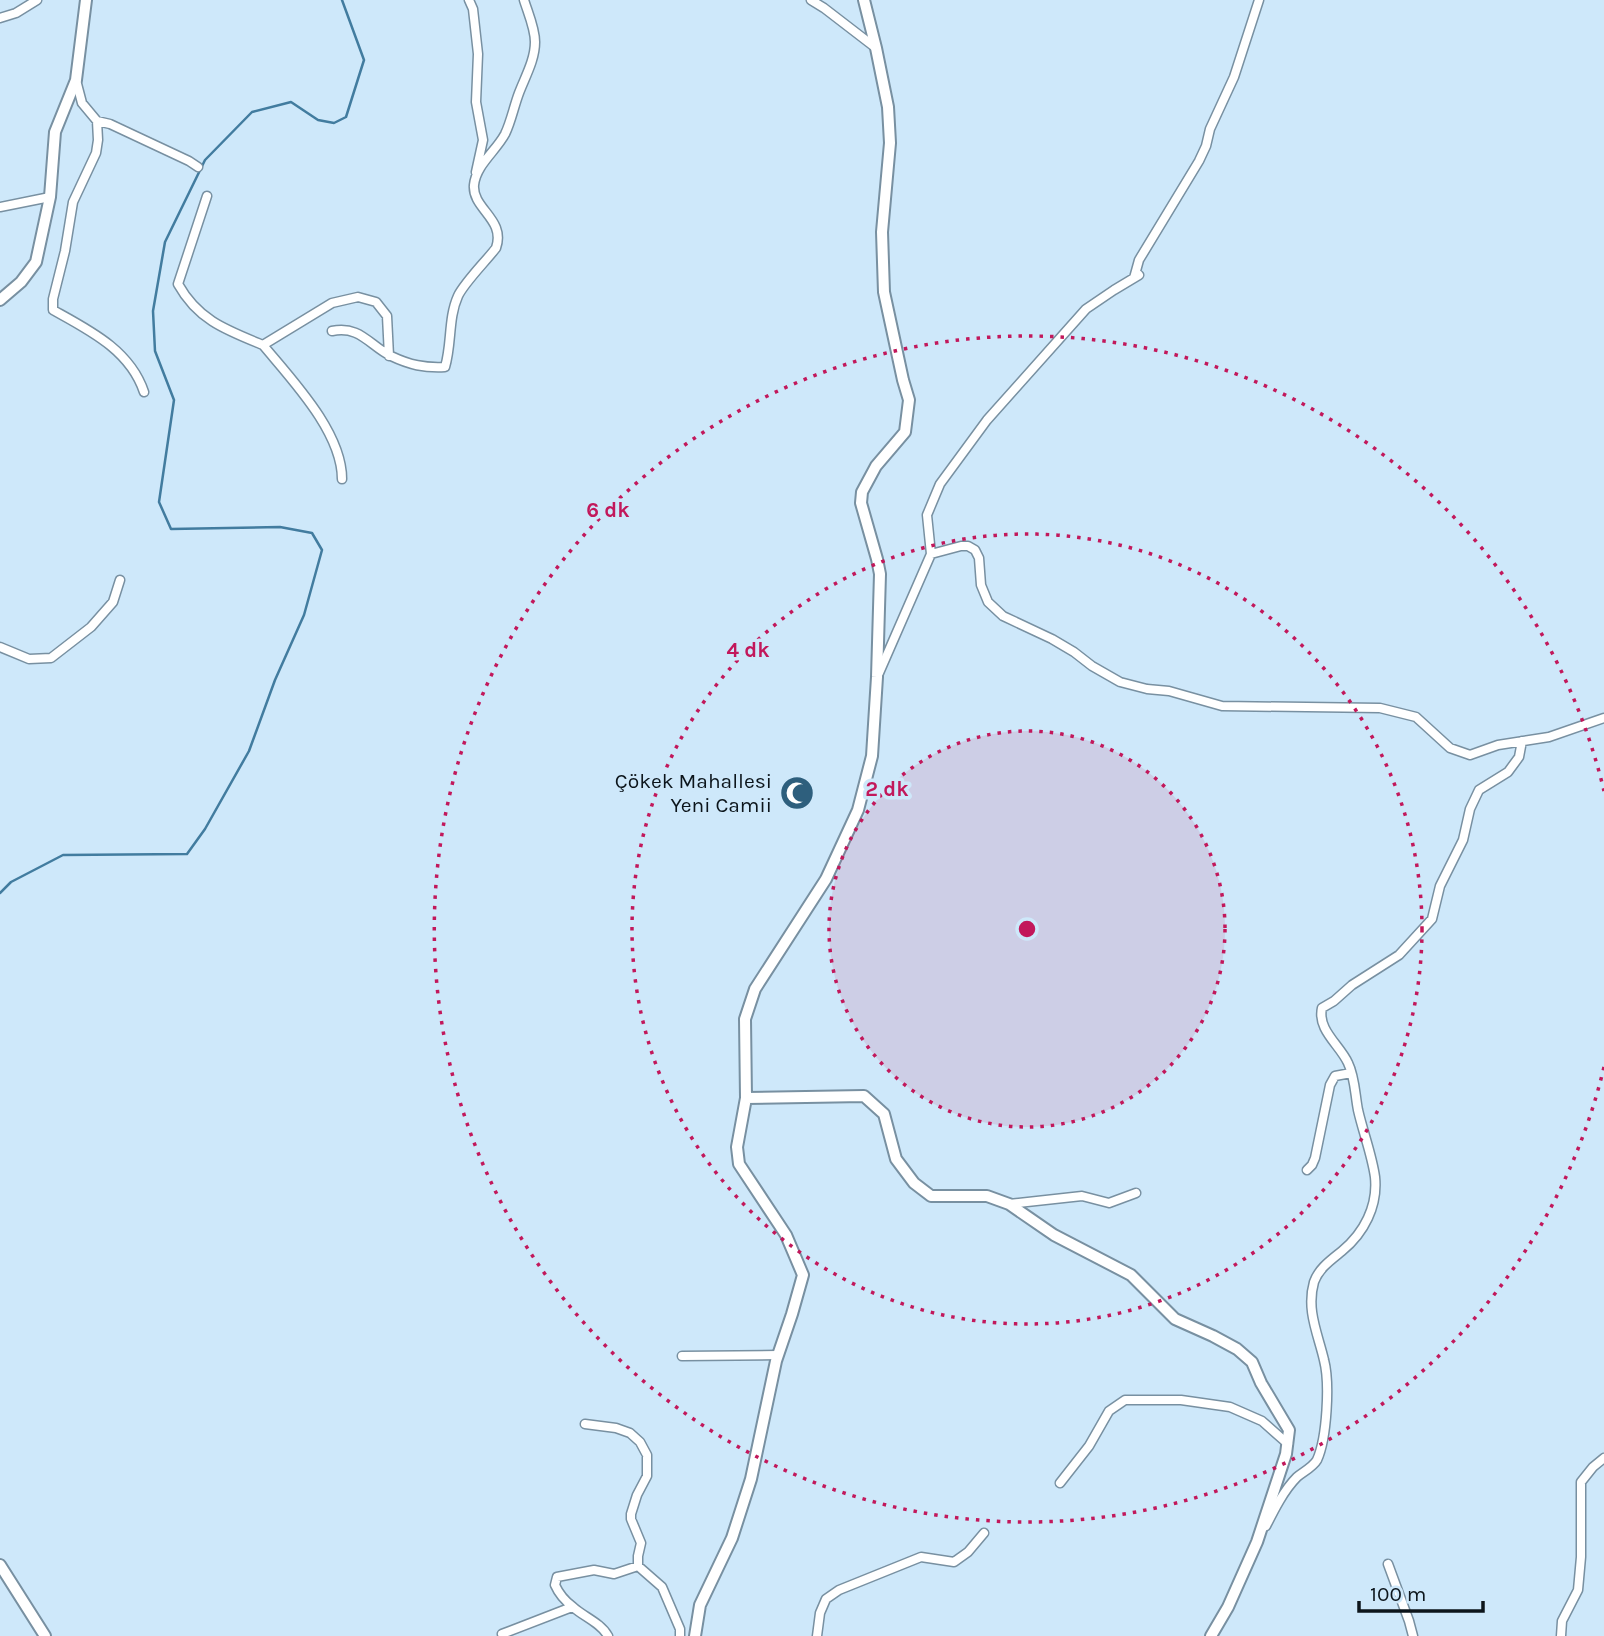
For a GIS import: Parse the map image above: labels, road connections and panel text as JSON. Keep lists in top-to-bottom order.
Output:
{
  "places": {
    "mosque": ["Çökek Mahallesi Yeni Camii"]
  },
  "scale_bar": "100 m",
  "rings": ["6 dk", "4 dk", "2 dk"]
}
